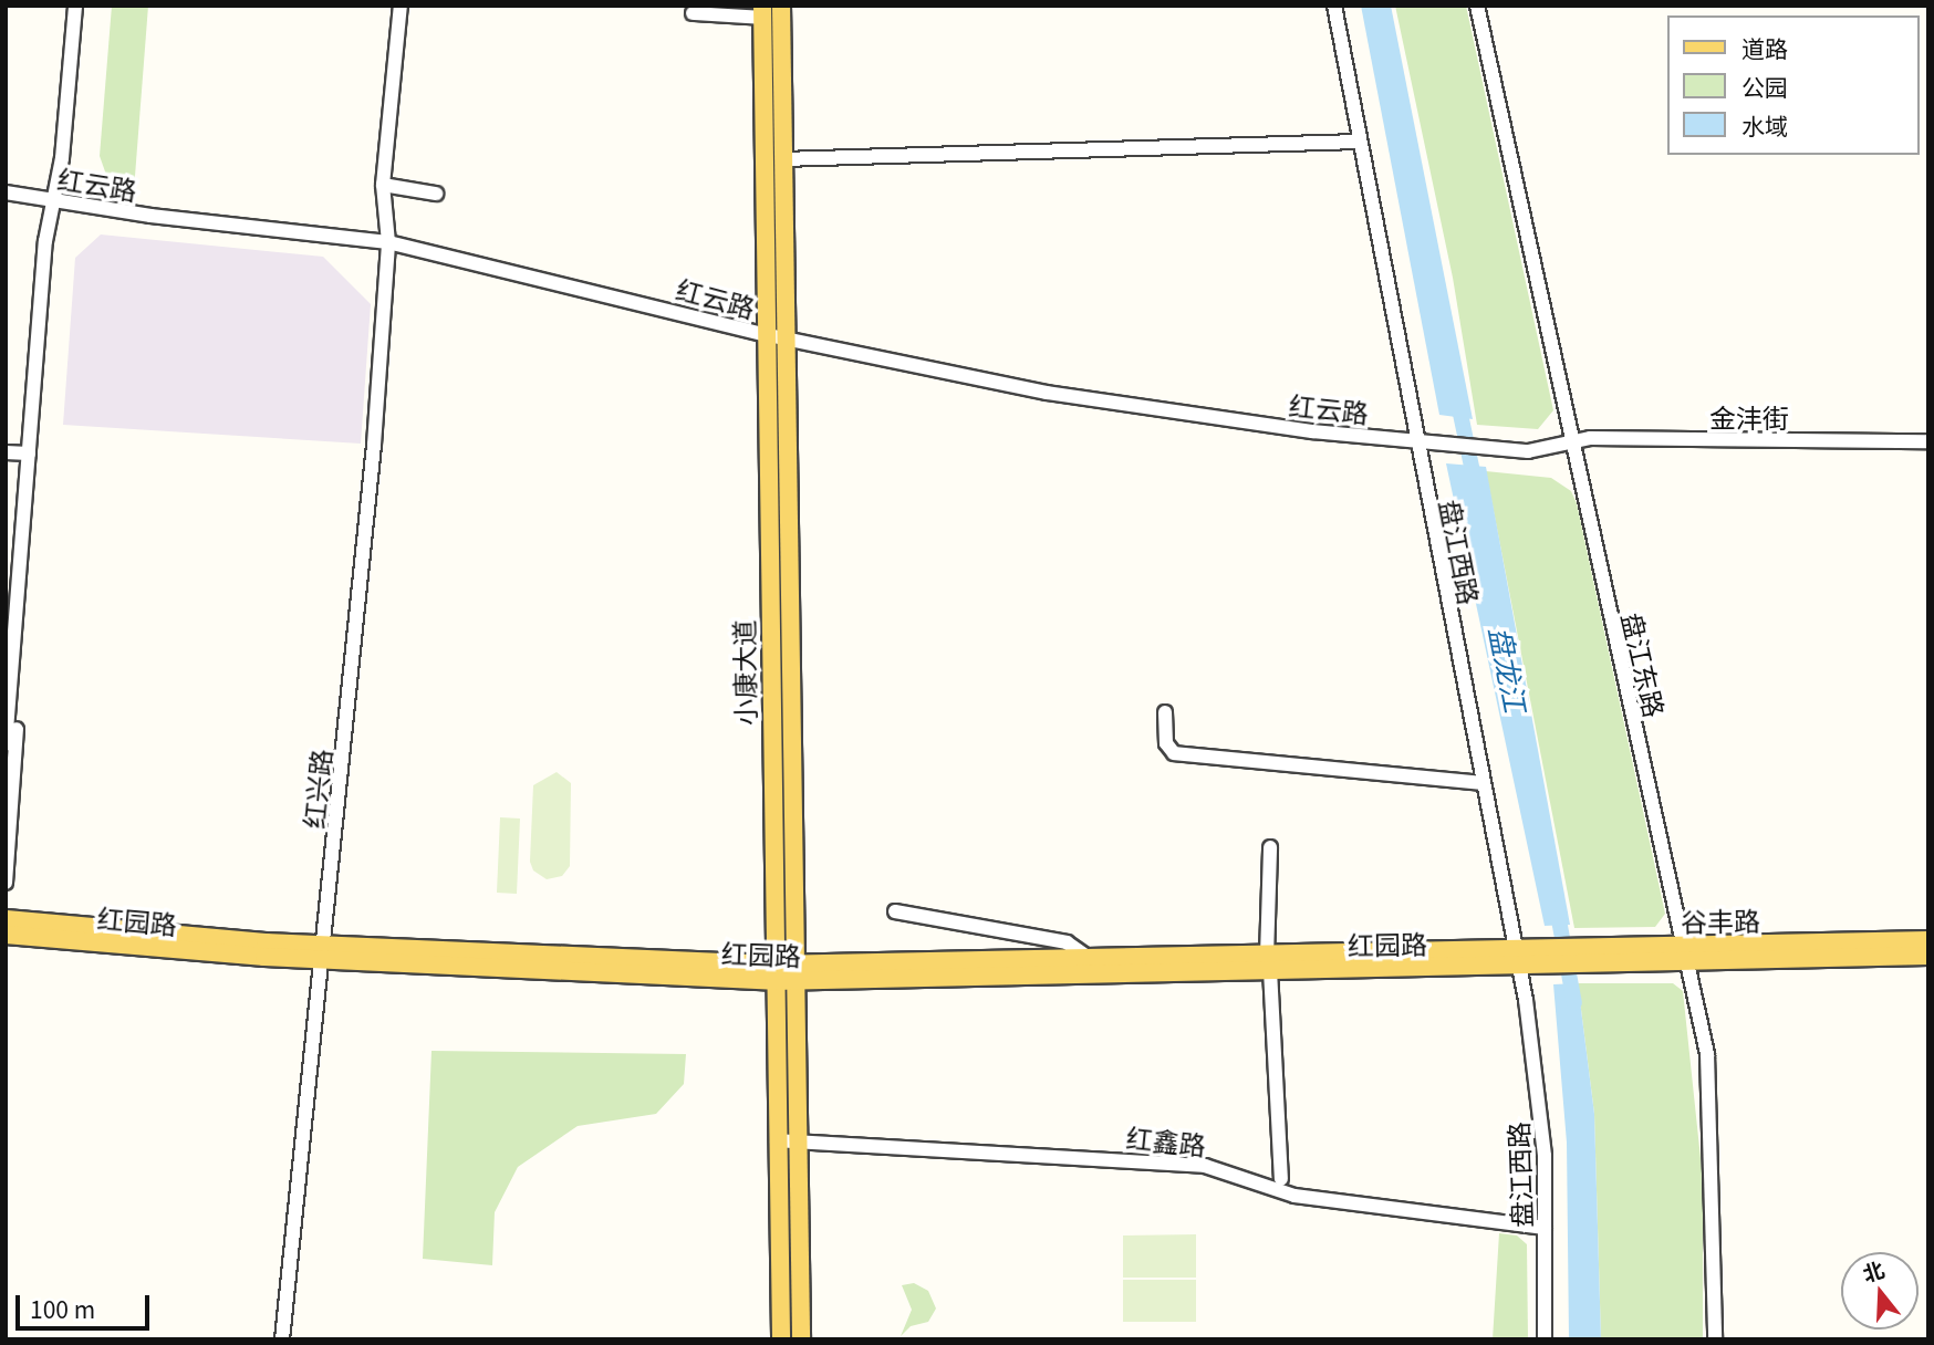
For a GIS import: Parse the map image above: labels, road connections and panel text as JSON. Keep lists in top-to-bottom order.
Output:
{
  "streets": {
    "main road": ["小康大道", "红园路", "谷丰路"],
    "street": [
      "红云路",
      "金沣街",
      "盘江西路",
      "盘江东路",
      "红兴路",
      "红鑫路"
    ]
  },
  "crossings": [
    ["红云路", "金沣街"],
    ["红云路", "盘江西路"],
    ["红云路", "小康大道"],
    ["红云路", "红兴路"],
    ["金沣街", "盘江东路"],
    ["盘江西路", "红园路"],
    ["盘江西路", "谷丰路"],
    ["盘江西路", "红鑫路"],
    ["盘江东路", "谷丰路"],
    ["小康大道", "红园路"],
    ["小康大道", "红鑫路"],
    ["红兴路", "红园路"],
    ["红园路", "谷丰路"]
  ],
  "water": ["盘龙江"],
  "legend": ["道路", "公园", "水域"],
  "scale_bar": "100 m",
  "north": "top"
}
